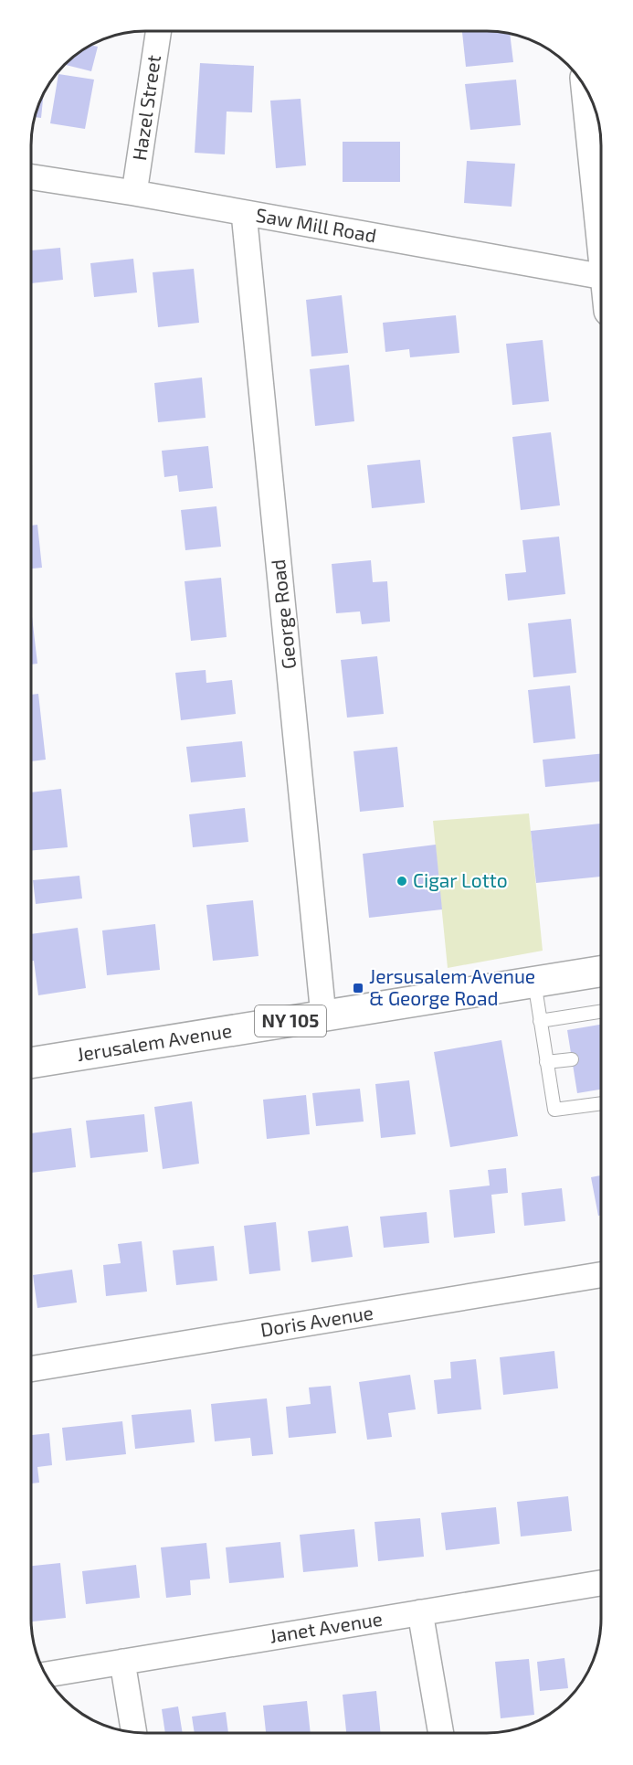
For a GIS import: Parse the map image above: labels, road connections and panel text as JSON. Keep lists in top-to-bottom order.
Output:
{
  "streets": {
    "main road": ["NY 105", "Jerusalem Avenue"],
    "street": [
      "Hazel Street",
      "Saw Mill Road",
      "George Road",
      "Doris Avenue",
      "Janet Avenue"
    ]
  },
  "crossings": [
    ["Hazel Street", "Saw Mill Road"],
    ["Saw Mill Road", "George Road"],
    ["George Road", "Jerusalem Avenue"]
  ],
  "places": {
    "other": ["Cigar Lotto"],
    "transit": ["Jersusalem Avenue & George Road"]
  }
}
